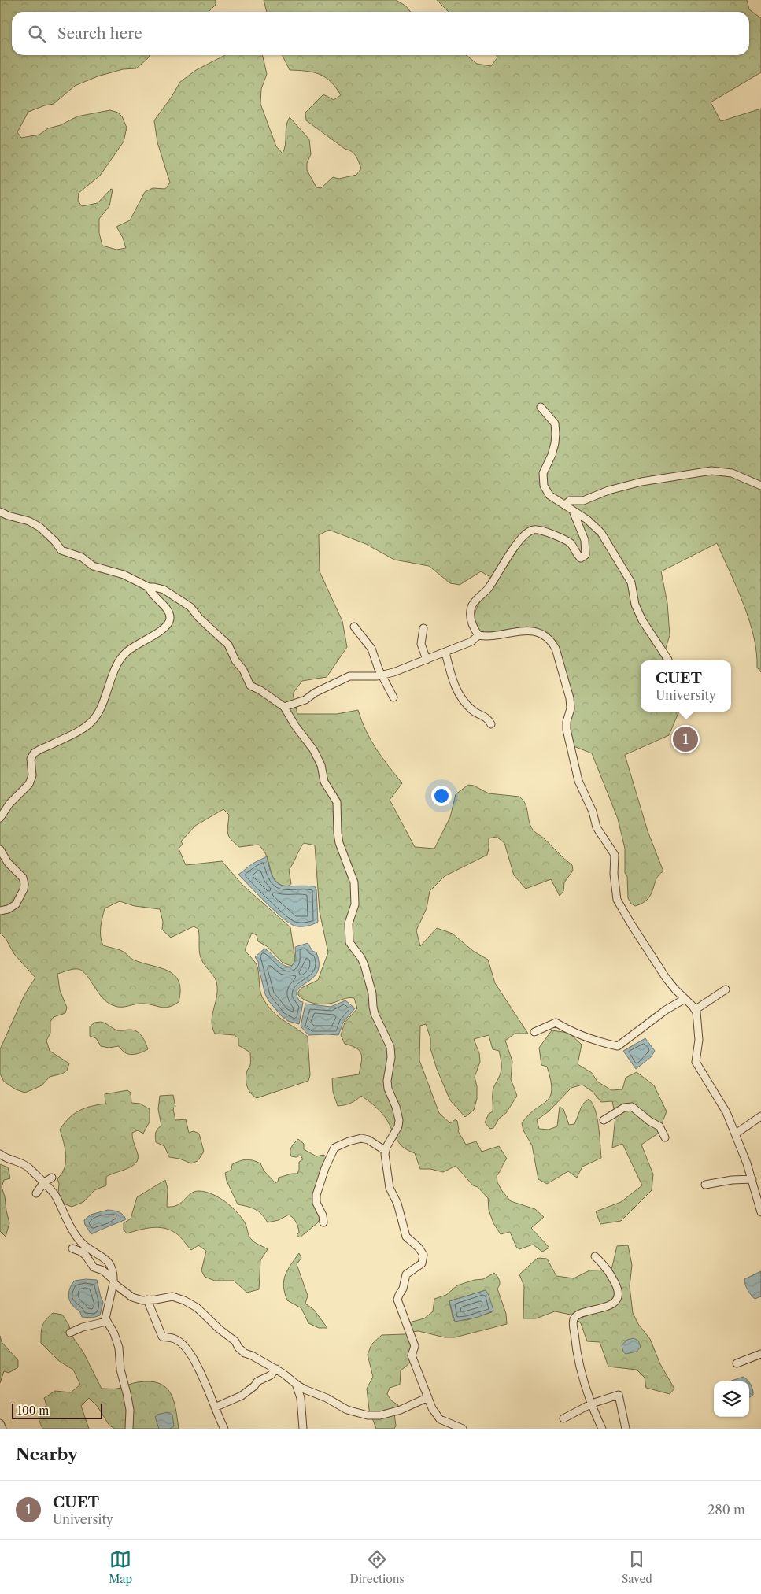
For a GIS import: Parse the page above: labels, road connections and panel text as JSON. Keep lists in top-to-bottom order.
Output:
{
  "scale_bar": "100 m",
  "page": {
    "search": "Search here",
    "popup": ["CUET", "University"],
    "pins": "1",
    "scale": "100 m",
    "heading": "Nearby",
    "list": [
      {
        "mark": "1",
        "name": "CUET",
        "note": "University",
        "value": "280 m"
      }
    ],
    "nav": ["Map", "Directions", "Saved"]
  }
}
